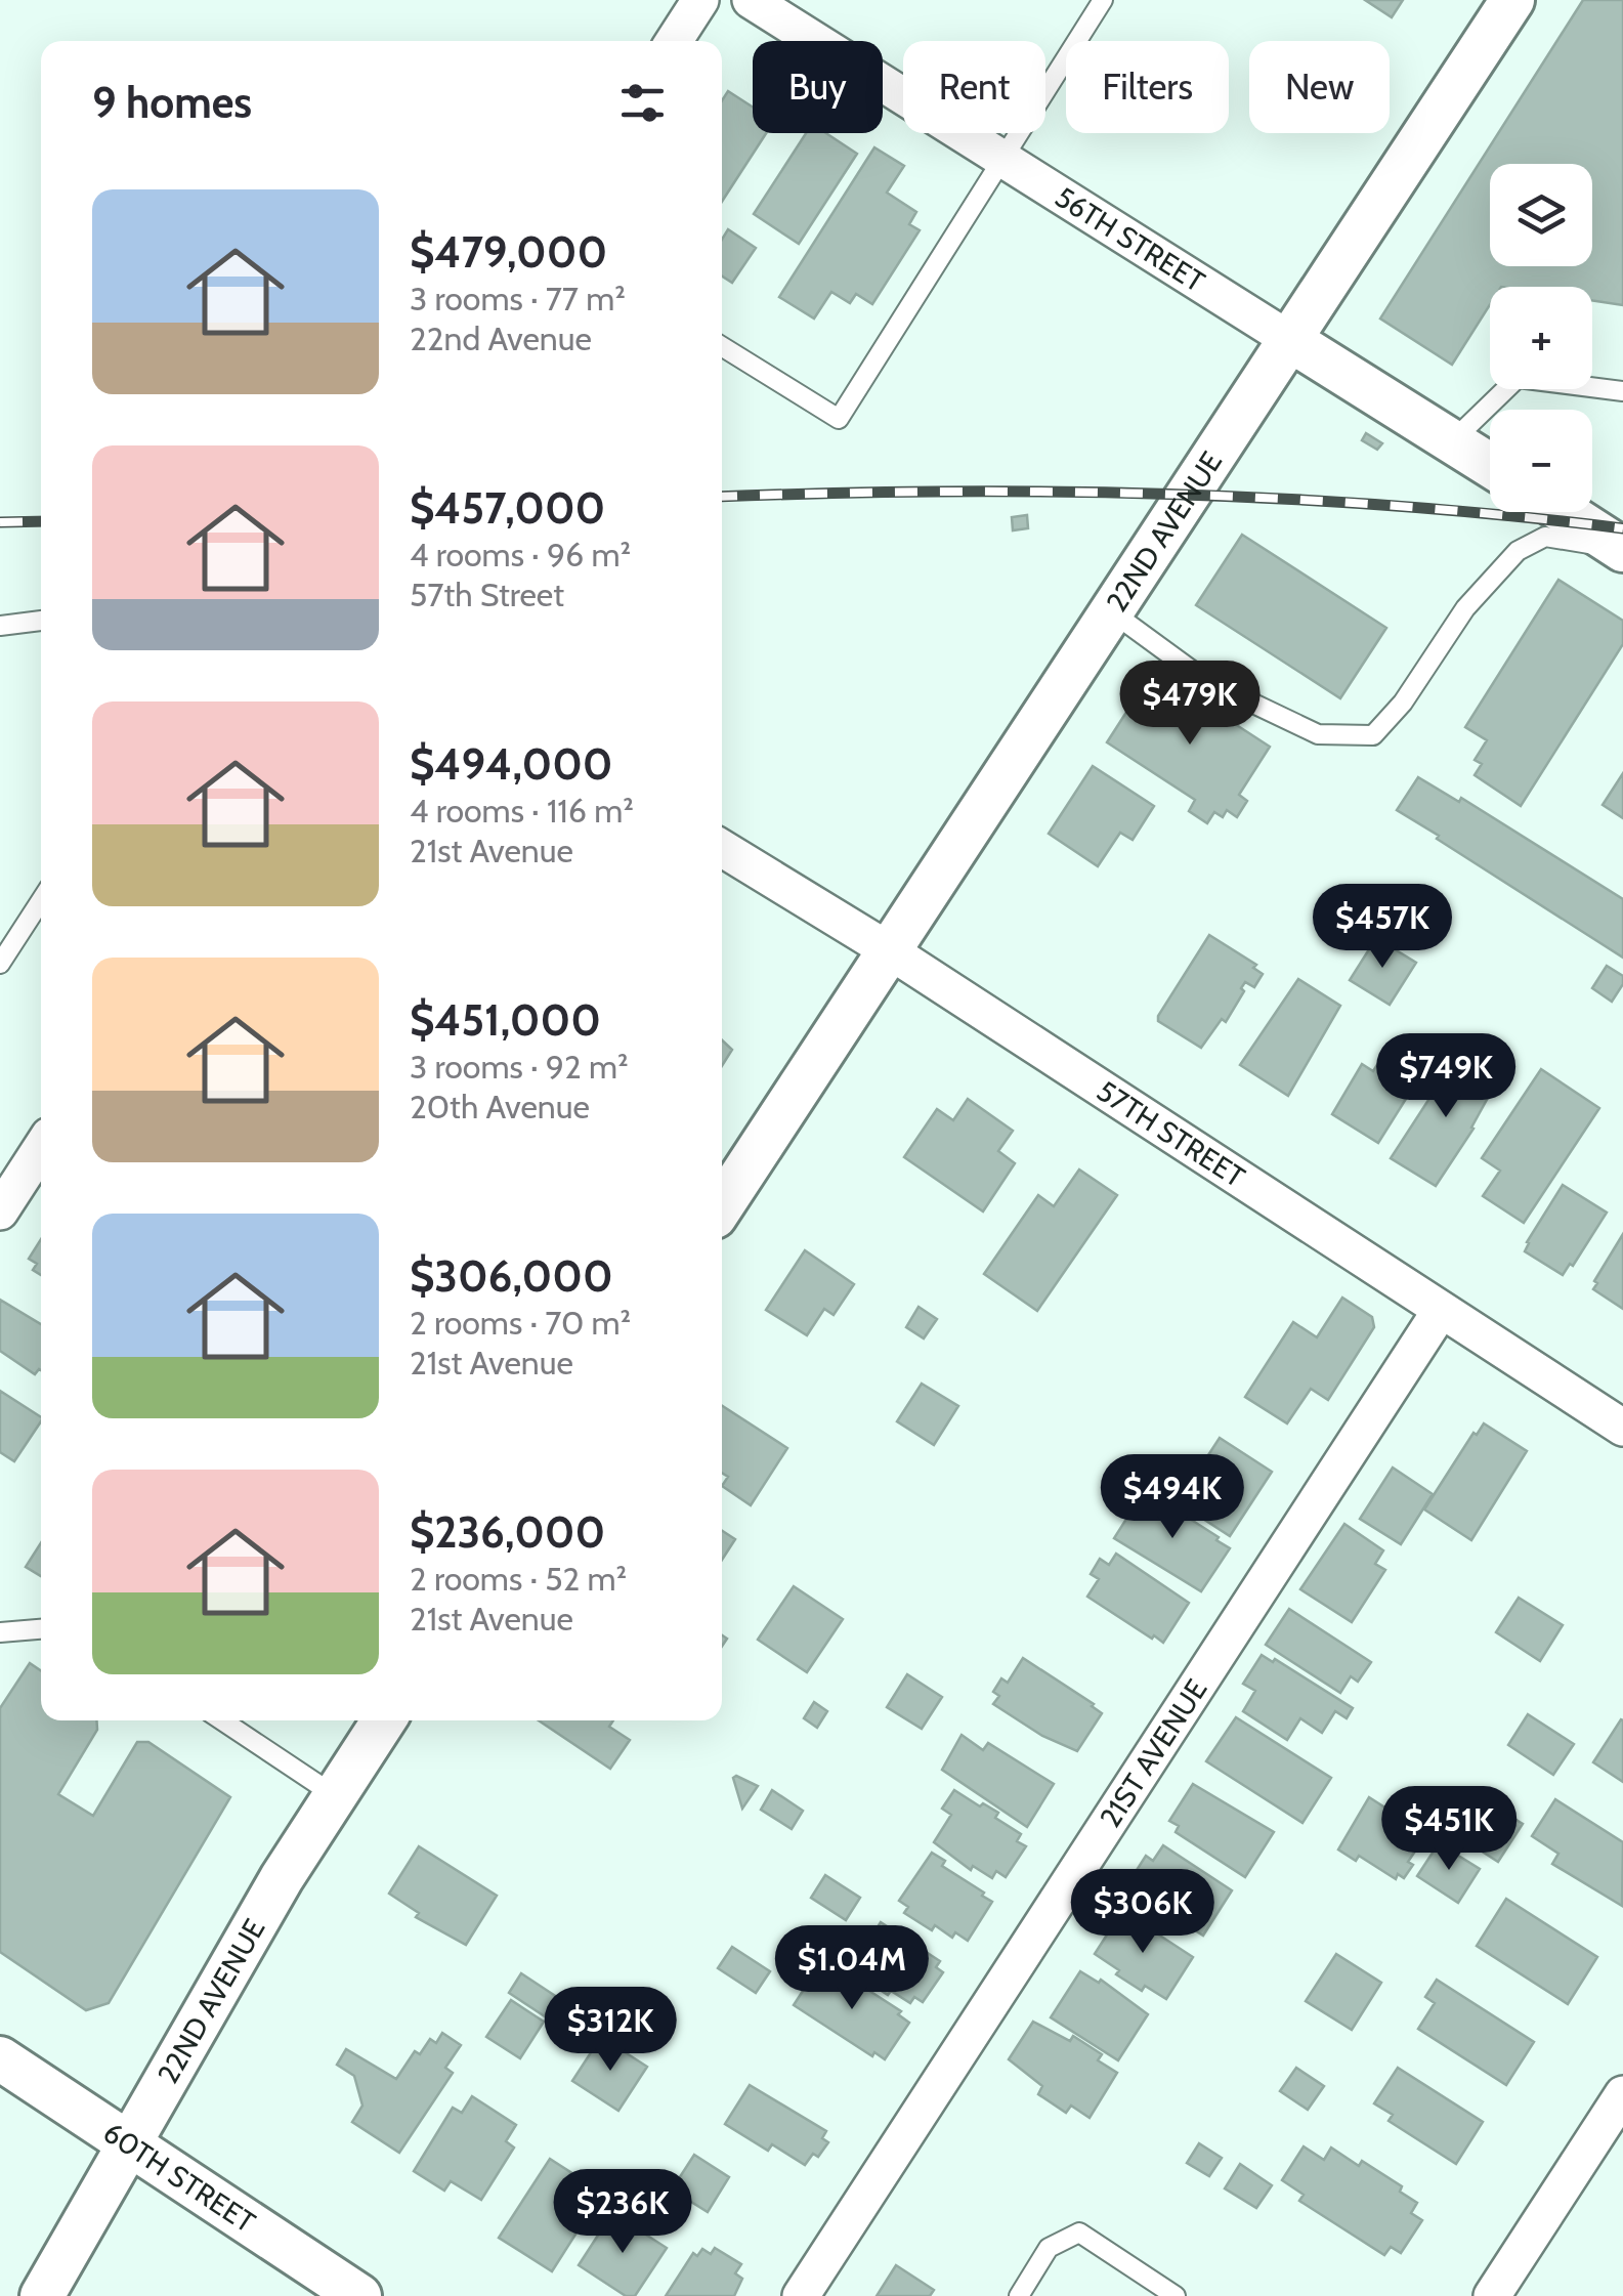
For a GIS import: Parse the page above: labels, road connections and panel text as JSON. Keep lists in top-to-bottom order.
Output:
{
  "streets": {
    "street": [
      "56TH STREET",
      "22ND AVENUE",
      "57TH STREET",
      "21ST AVENUE",
      "60TH STREET"
    ]
  },
  "crossings": [
    ["56TH STREET", "22ND AVENUE"],
    ["22ND AVENUE", "57TH STREET"],
    ["22ND AVENUE", "60TH STREET"],
    ["57TH STREET", "21ST AVENUE"]
  ],
  "page": {
    "chip": [
      "Buy",
      "Rent",
      "Filters",
      "New"
    ],
    "heading": "9 homes",
    "map_buttons": ["+", "−"],
    "list": [
      {
        "name": "$479,000",
        "note": "3 rooms · 77 m² · 22nd Avenue"
      },
      {
        "name": "$457,000",
        "note": "4 rooms · 96 m² · 57th Street"
      },
      {
        "name": "$494,000",
        "note": "4 rooms · 116 m² · 21st Avenue"
      },
      {
        "name": "$451,000",
        "note": "3 rooms · 92 m² · 20th Avenue"
      },
      {
        "name": "$306,000",
        "note": "2 rooms · 70 m² · 21st Avenue"
      },
      {
        "name": "$236,000",
        "note": "2 rooms · 52 m² · 21st Avenue"
      }
    ],
    "price": [
      "$479K",
      "$457K",
      "$749K",
      "$494K",
      "$451K",
      "$306K",
      "$1.04M",
      "$312K",
      "$236K"
    ]
  }
}
